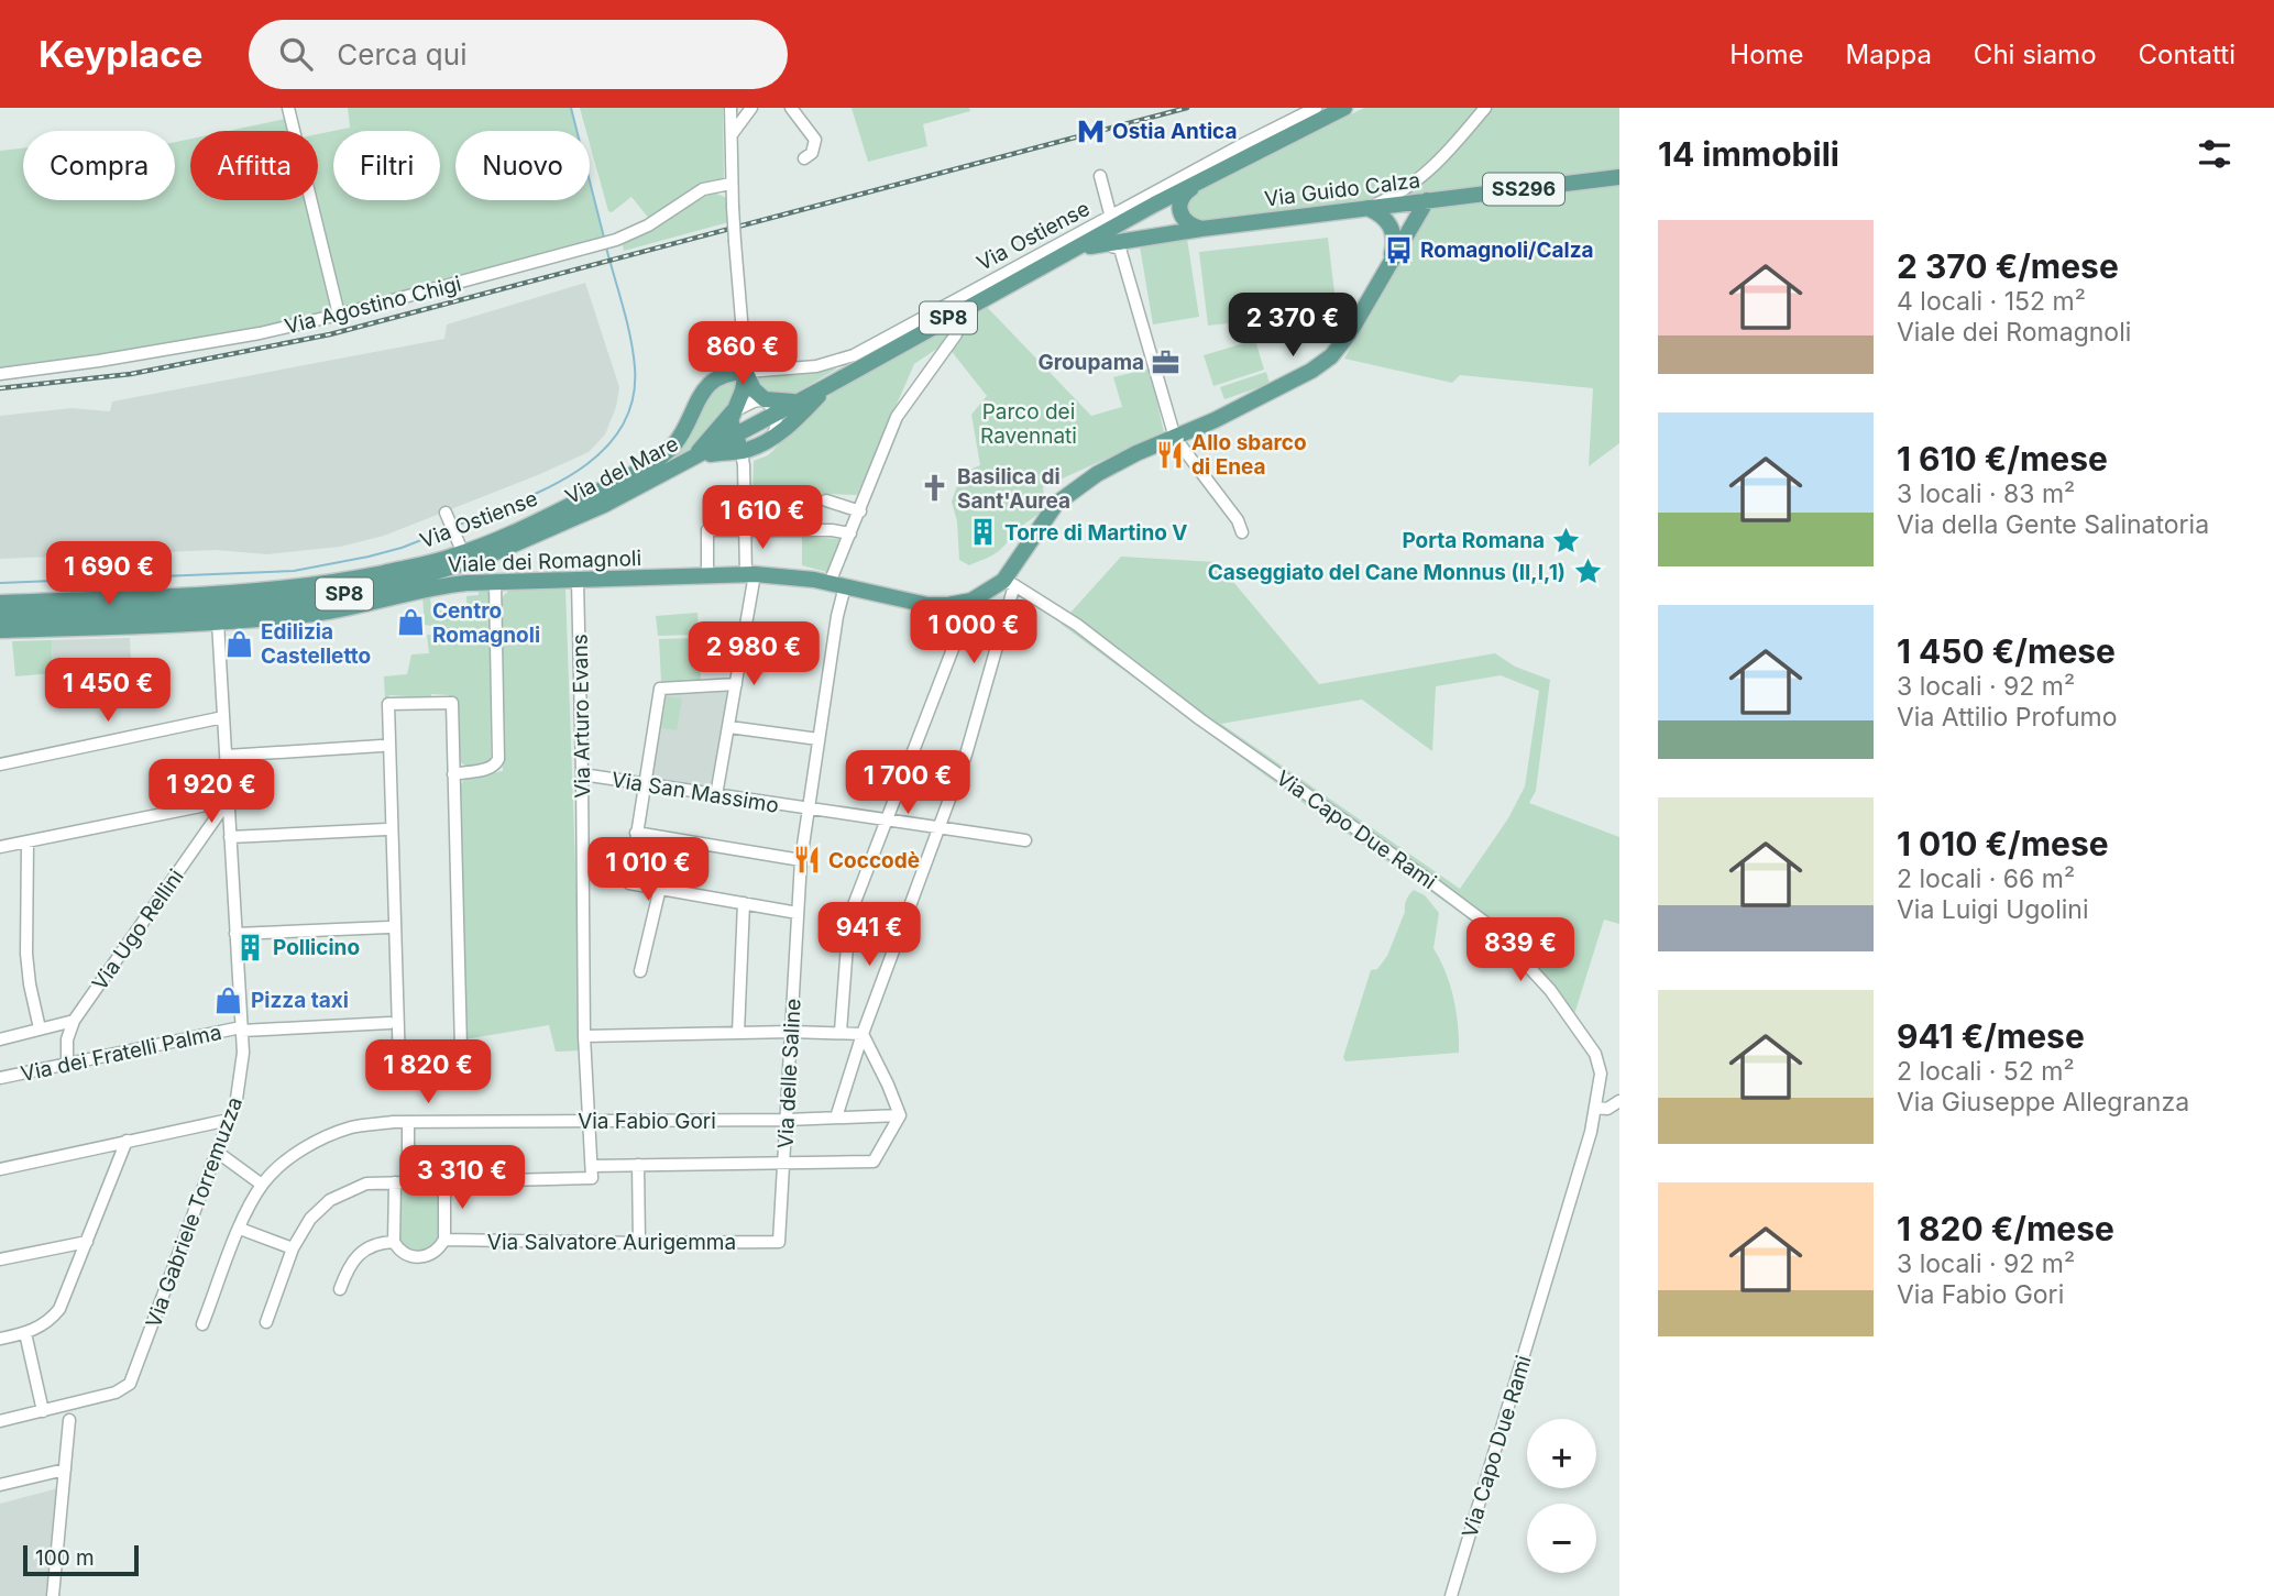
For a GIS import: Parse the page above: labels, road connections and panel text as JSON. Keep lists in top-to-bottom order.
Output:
{
  "streets": {
    "main road": [
      "Via Guido Calza",
      "SS296",
      "Via Ostiense",
      "SP8",
      "Via del Mare",
      "Viale dei Romagnoli"
    ],
    "street": [
      "Via Agostino Chigi",
      "Via Arturo Evans",
      "Via San Massimo",
      "Via Capo Due Rami",
      "Via Ugo Rellini",
      "Via dei Fratelli Palma",
      "Via delle Saline",
      "Via Fabio Gori",
      "Via Gabriele Torremuzza",
      "Via Salvatore Aurigemma"
    ]
  },
  "crossings": [
    ["Via Guido Calza", "Via del Mare"],
    ["Via Guido Calza", "Viale dei Romagnoli"],
    ["Viale dei Romagnoli", "Via Arturo Evans"],
    ["Viale dei Romagnoli", "Via Capo Due Rami"],
    ["Viale dei Romagnoli", "Via delle Saline"],
    ["Viale dei Romagnoli", "Via Gabriele Torremuzza"],
    ["Via Arturo Evans", "Via San Massimo"],
    ["Via Arturo Evans", "Via Fabio Gori"],
    ["Via San Massimo", "Via delle Saline"],
    ["Via Ugo Rellini", "Via Gabriele Torremuzza"],
    ["Via dei Fratelli Palma", "Via Gabriele Torremuzza"],
    ["Via delle Saline", "Via Fabio Gori"],
    ["Via delle Saline", "Via Salvatore Aurigemma"]
  ],
  "parks": ["Parco dei Ravennati"],
  "places": {
    "metro station": ["Ostia Antica"],
    "bus stop": ["Romagnoli/Calza"],
    "office": ["Groupama"],
    "restaurant": ["Allo sbarco di Enea", "Coccodè"],
    "church": ["Basilica di Sant'Aurea"],
    "building": ["Torre di Martino V", "Pollicino"],
    "place": ["Porta Romana", "Caseggiato del Cane Monnus (II,I,1)"],
    "shop": ["Centro Romagnoli", "Edilizia Castelletto", "Pizza taxi"]
  },
  "scale_bar": "100 m",
  "page": {
    "header": "Keyplace",
    "search": "Cerca qui",
    "nav": [
      "Home",
      "Mappa",
      "Chi siamo",
      "Contatti"
    ],
    "heading": "14 immobili",
    "chip": [
      "Compra",
      "Affitta",
      "Filtri",
      "Nuovo"
    ],
    "list": [
      {
        "name": "2 370 €/mese",
        "note": "4 locali · 152 m² · Viale dei Romagnoli"
      },
      {
        "name": "1 610 €/mese",
        "note": "3 locali · 83 m² · Via della Gente Salinatoria"
      },
      {
        "name": "1 450 €/mese",
        "note": "3 locali · 92 m² · Via Attilio Profumo"
      },
      {
        "name": "1 010 €/mese",
        "note": "2 locali · 66 m² · Via Luigi Ugolini"
      },
      {
        "name": "941 €/mese",
        "note": "2 locali · 52 m² · Via Giuseppe Allegranza"
      },
      {
        "name": "1 820 €/mese",
        "note": "3 locali · 92 m² · Via Fabio Gori"
      }
    ],
    "price": [
      "2 370 €",
      "860 €",
      "1 610 €",
      "1 690 €",
      "1 000 €",
      "2 980 €",
      "1 450 €",
      "1 700 €",
      "1 920 €",
      "1 010 €",
      "941 €",
      "839 €",
      "1 820 €",
      "3 310 €"
    ],
    "map_buttons": ["+", "−"],
    "scale": "100 m"
  }
}
